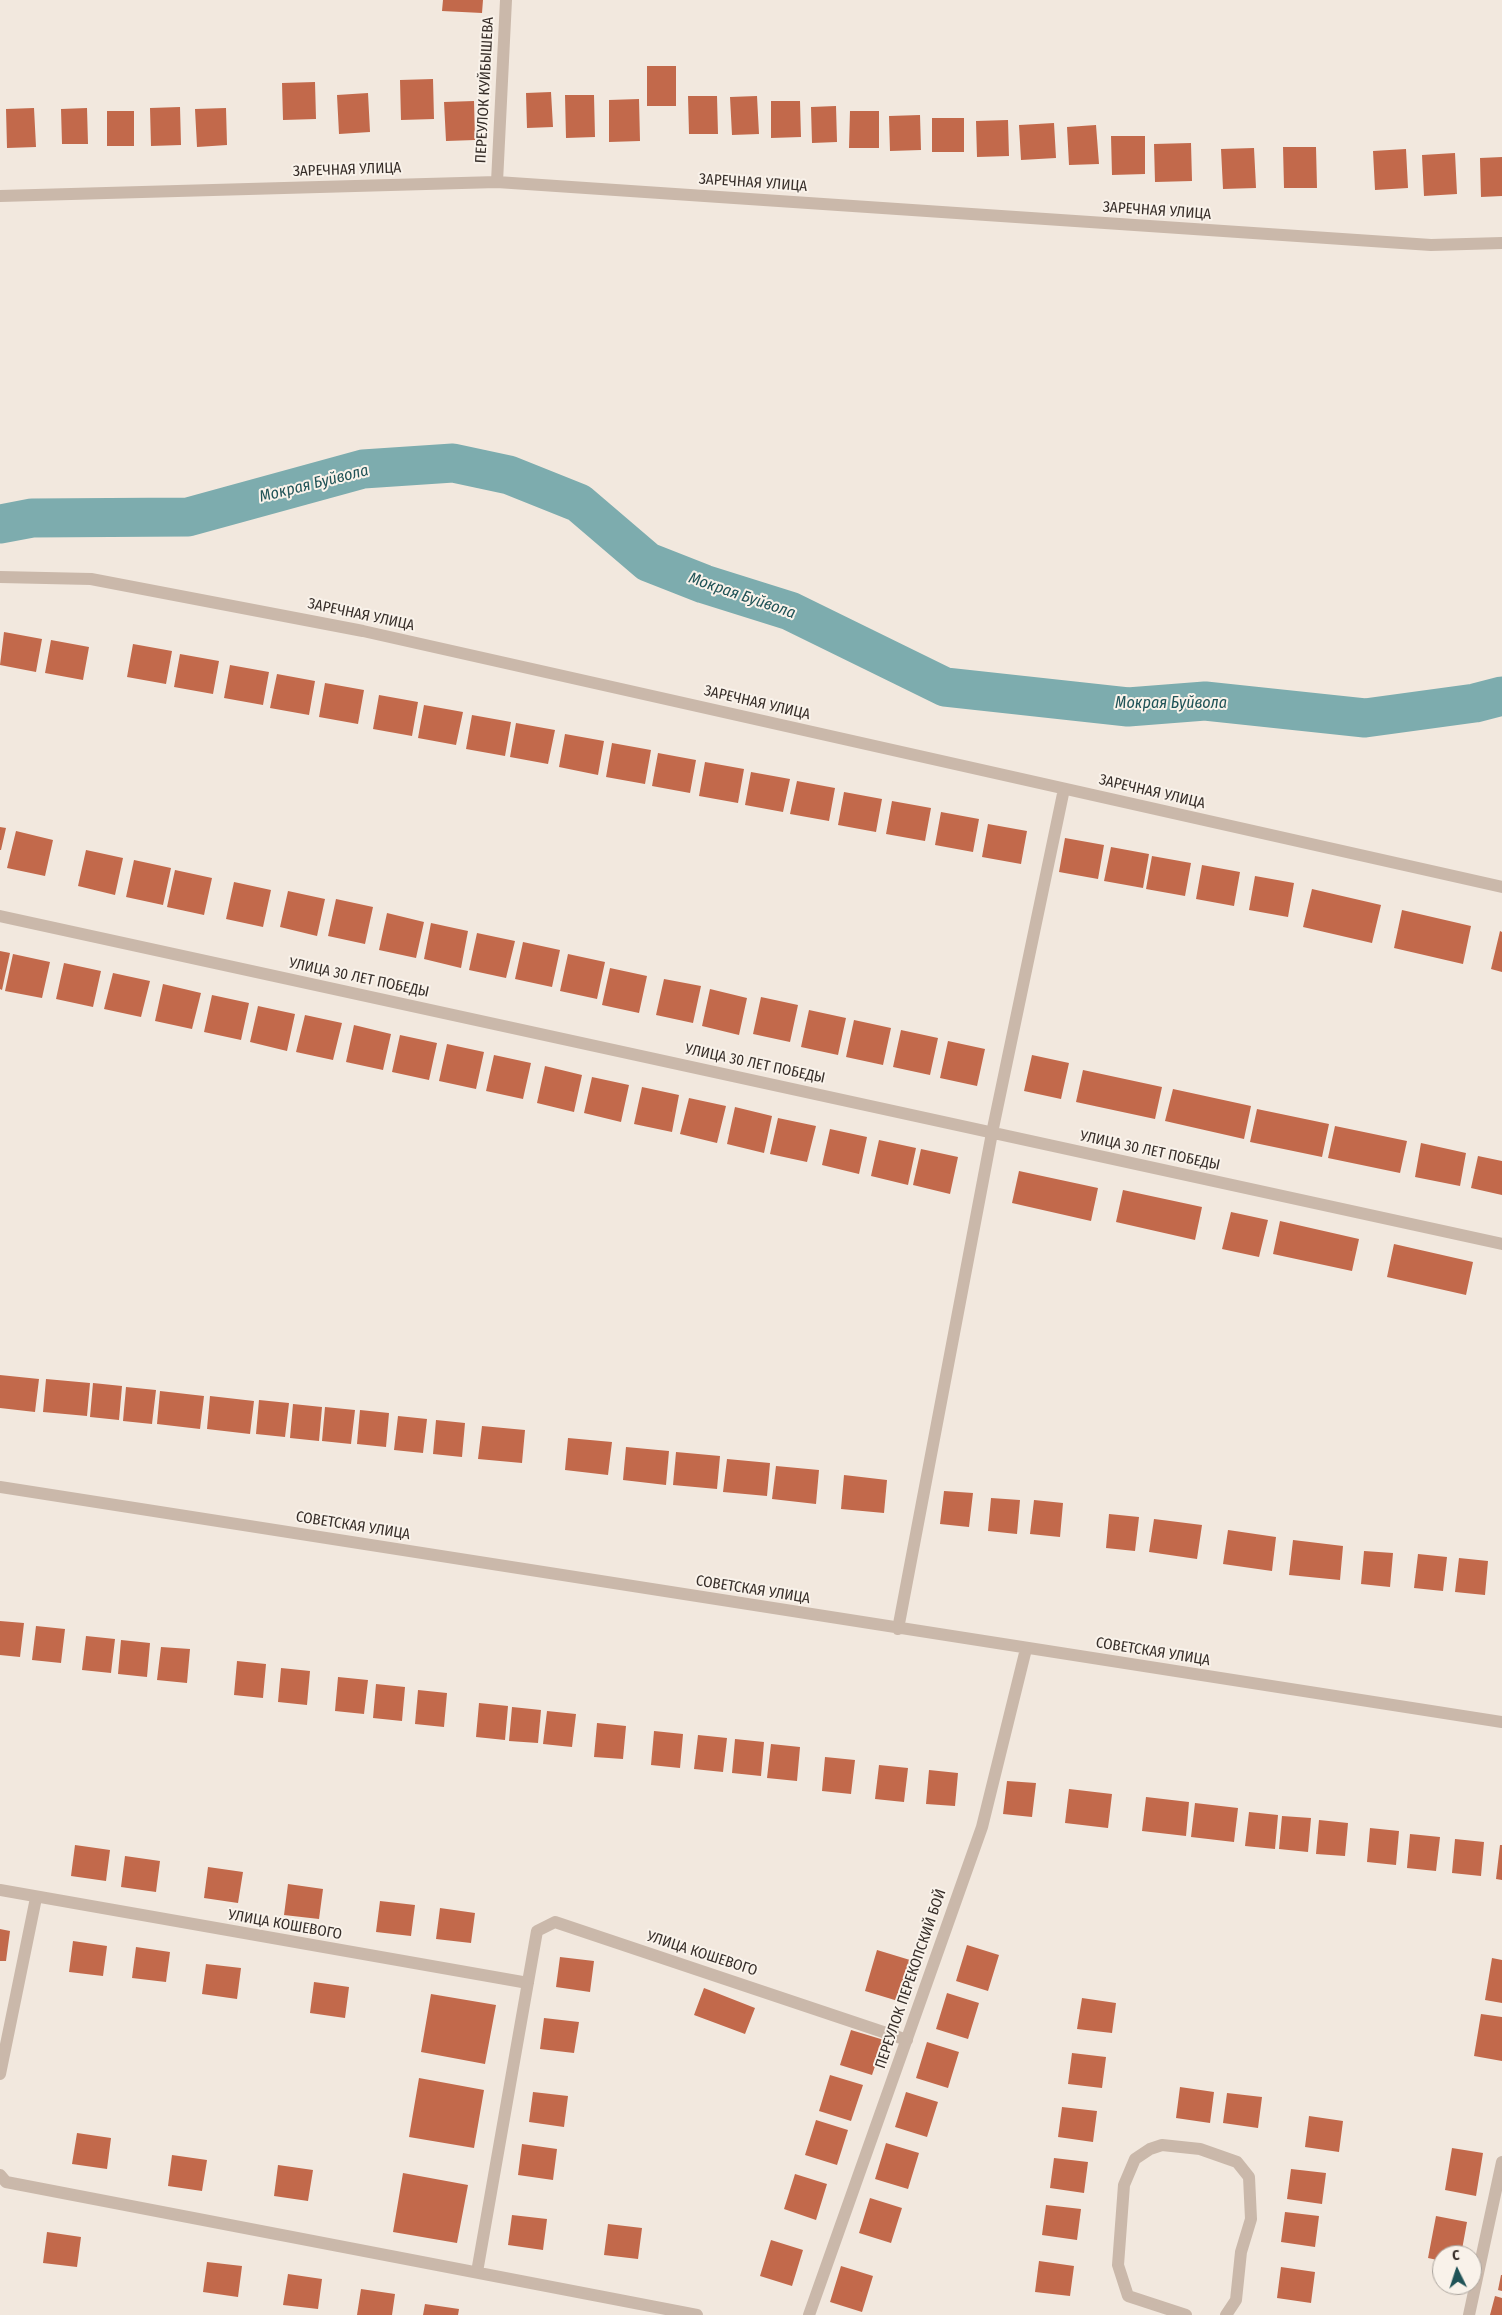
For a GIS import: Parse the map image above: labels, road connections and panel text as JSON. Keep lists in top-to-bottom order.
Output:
{
  "streets": {
    "street": [
      "ПЕРЕУЛОК КУЙБЫШЕВА",
      "ЗАРЕЧНАЯ УЛИЦА",
      "УЛИЦА 30 ЛЕТ ПОБЕДЫ",
      "СОВЕТСКАЯ УЛИЦА",
      "УЛИЦА КОШЕВОГО",
      "ПЕРЕУЛОК ПЕРЕКОПСКИЙ БОЙ"
    ]
  },
  "crossings": [
    ["ПЕРЕУЛОК КУЙБЫШЕВА", "ЗАРЕЧНАЯ УЛИЦА"],
    ["СОВЕТСКАЯ УЛИЦА", "ПЕРЕУЛОК ПЕРЕКОПСКИЙ БОЙ"],
    ["УЛИЦА КОШЕВОГО", "ПЕРЕУЛОК ПЕРЕКОПСКИЙ БОЙ"]
  ],
  "water": ["Мокрая Буйвола"],
  "north": "top"
}
